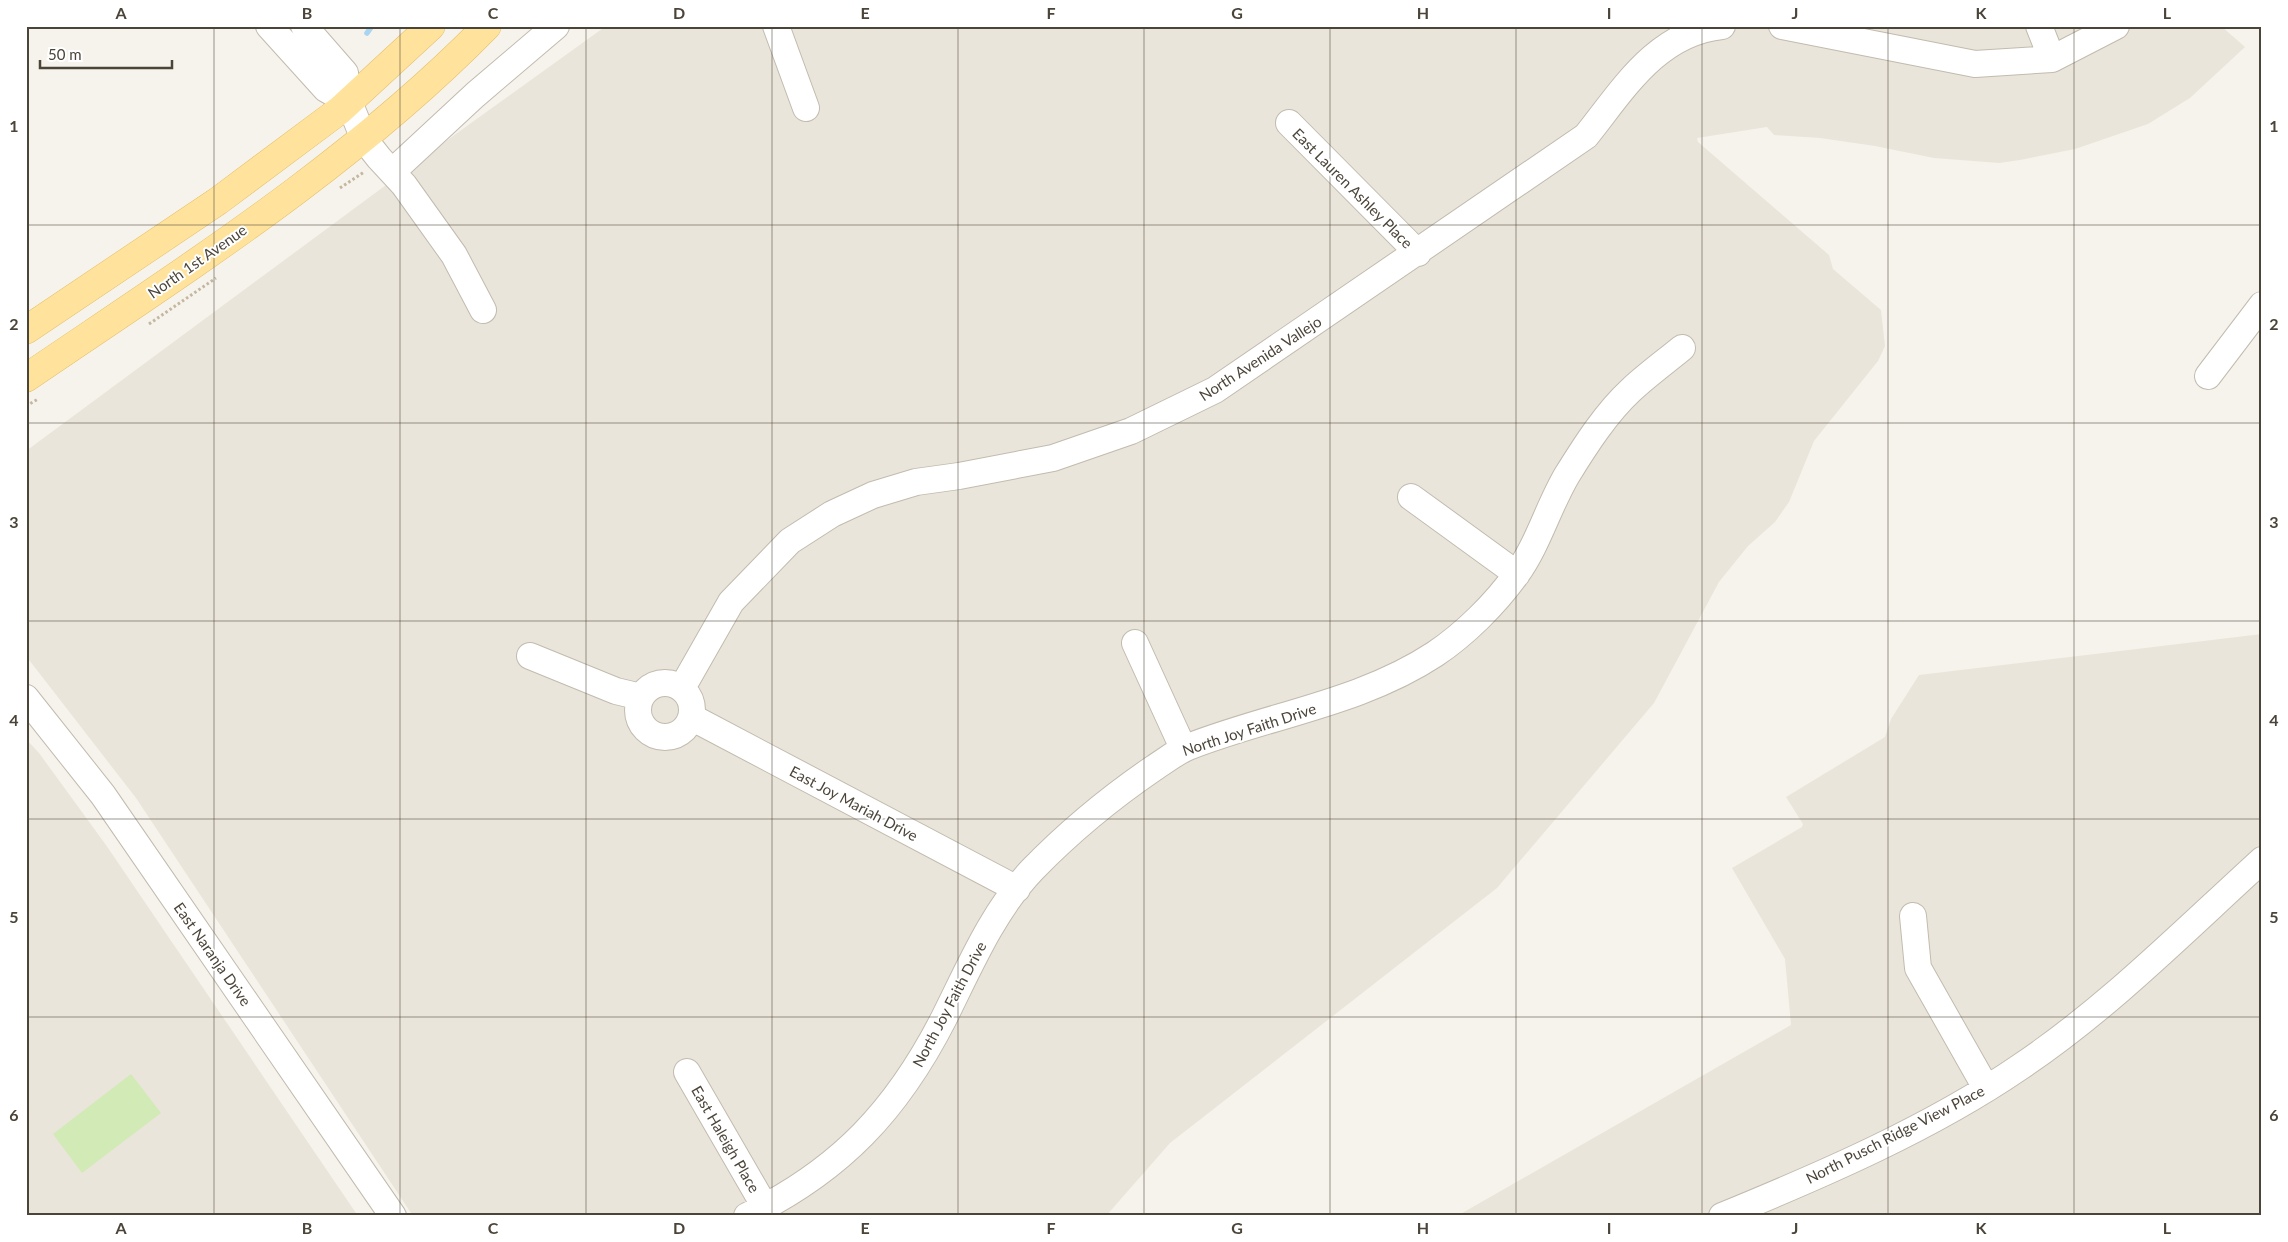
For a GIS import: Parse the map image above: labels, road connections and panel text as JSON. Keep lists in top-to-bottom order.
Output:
{
  "streets": {
    "main road": ["North 1st Avenue"],
    "street": [
      "East Lauren Ashley Place",
      "North Avenida Vallejo",
      "North Joy Faith Drive",
      "East Joy Mariah Drive",
      "East Naranja Drive",
      "North Pusch Ridge View Place",
      "East Haleigh Place"
    ]
  },
  "crossings": [
    ["East Lauren Ashley Place", "North Avenida Vallejo"],
    ["North Avenida Vallejo", "East Joy Mariah Drive"],
    ["North Joy Faith Drive", "East Joy Mariah Drive"],
    ["North Joy Faith Drive", "East Haleigh Place"]
  ],
  "scale_bar": "50 m",
  "grid": {
    "columns": [
      "A",
      "B",
      "C",
      "D",
      "E",
      "F",
      "G",
      "H",
      "I",
      "J",
      "K",
      "L"
    ],
    "rows": [
      "1",
      "2",
      "3",
      "4",
      "5",
      "6"
    ]
  }
}
